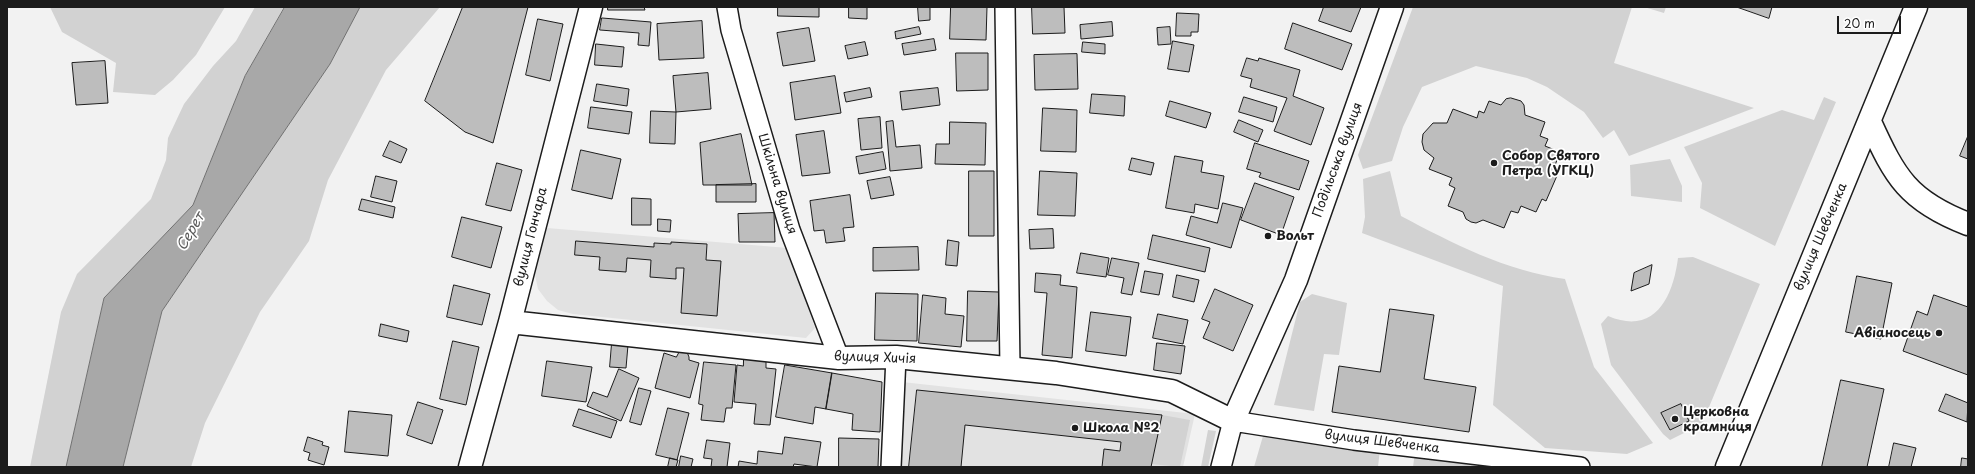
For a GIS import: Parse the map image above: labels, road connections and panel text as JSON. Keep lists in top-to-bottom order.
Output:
{
  "streets": {
    "street": [
      "Подільська вулиця",
      "Шкільна вулиця",
      "вулиця Гончара",
      "вулиця Шевченка",
      "вулиця Хичія"
    ]
  },
  "crossings": [
    ["Подільська вулиця", "вулиця Шевченка"],
    ["Подільська вулиця", "вулиця Хичія"],
    ["Шкільна вулиця", "вулиця Хичія"],
    ["вулиця Гончара", "вулиця Хичія"],
    ["вулиця Шевченка", "вулиця Хичія"]
  ],
  "water": ["Серет"],
  "places": [
    "Собор Святого Петра (УГКЦ)",
    "Вольт",
    "Авіаносець",
    "Церковна крамниця",
    "Школа №2"
  ],
  "scale_bar": "20 m"
}
